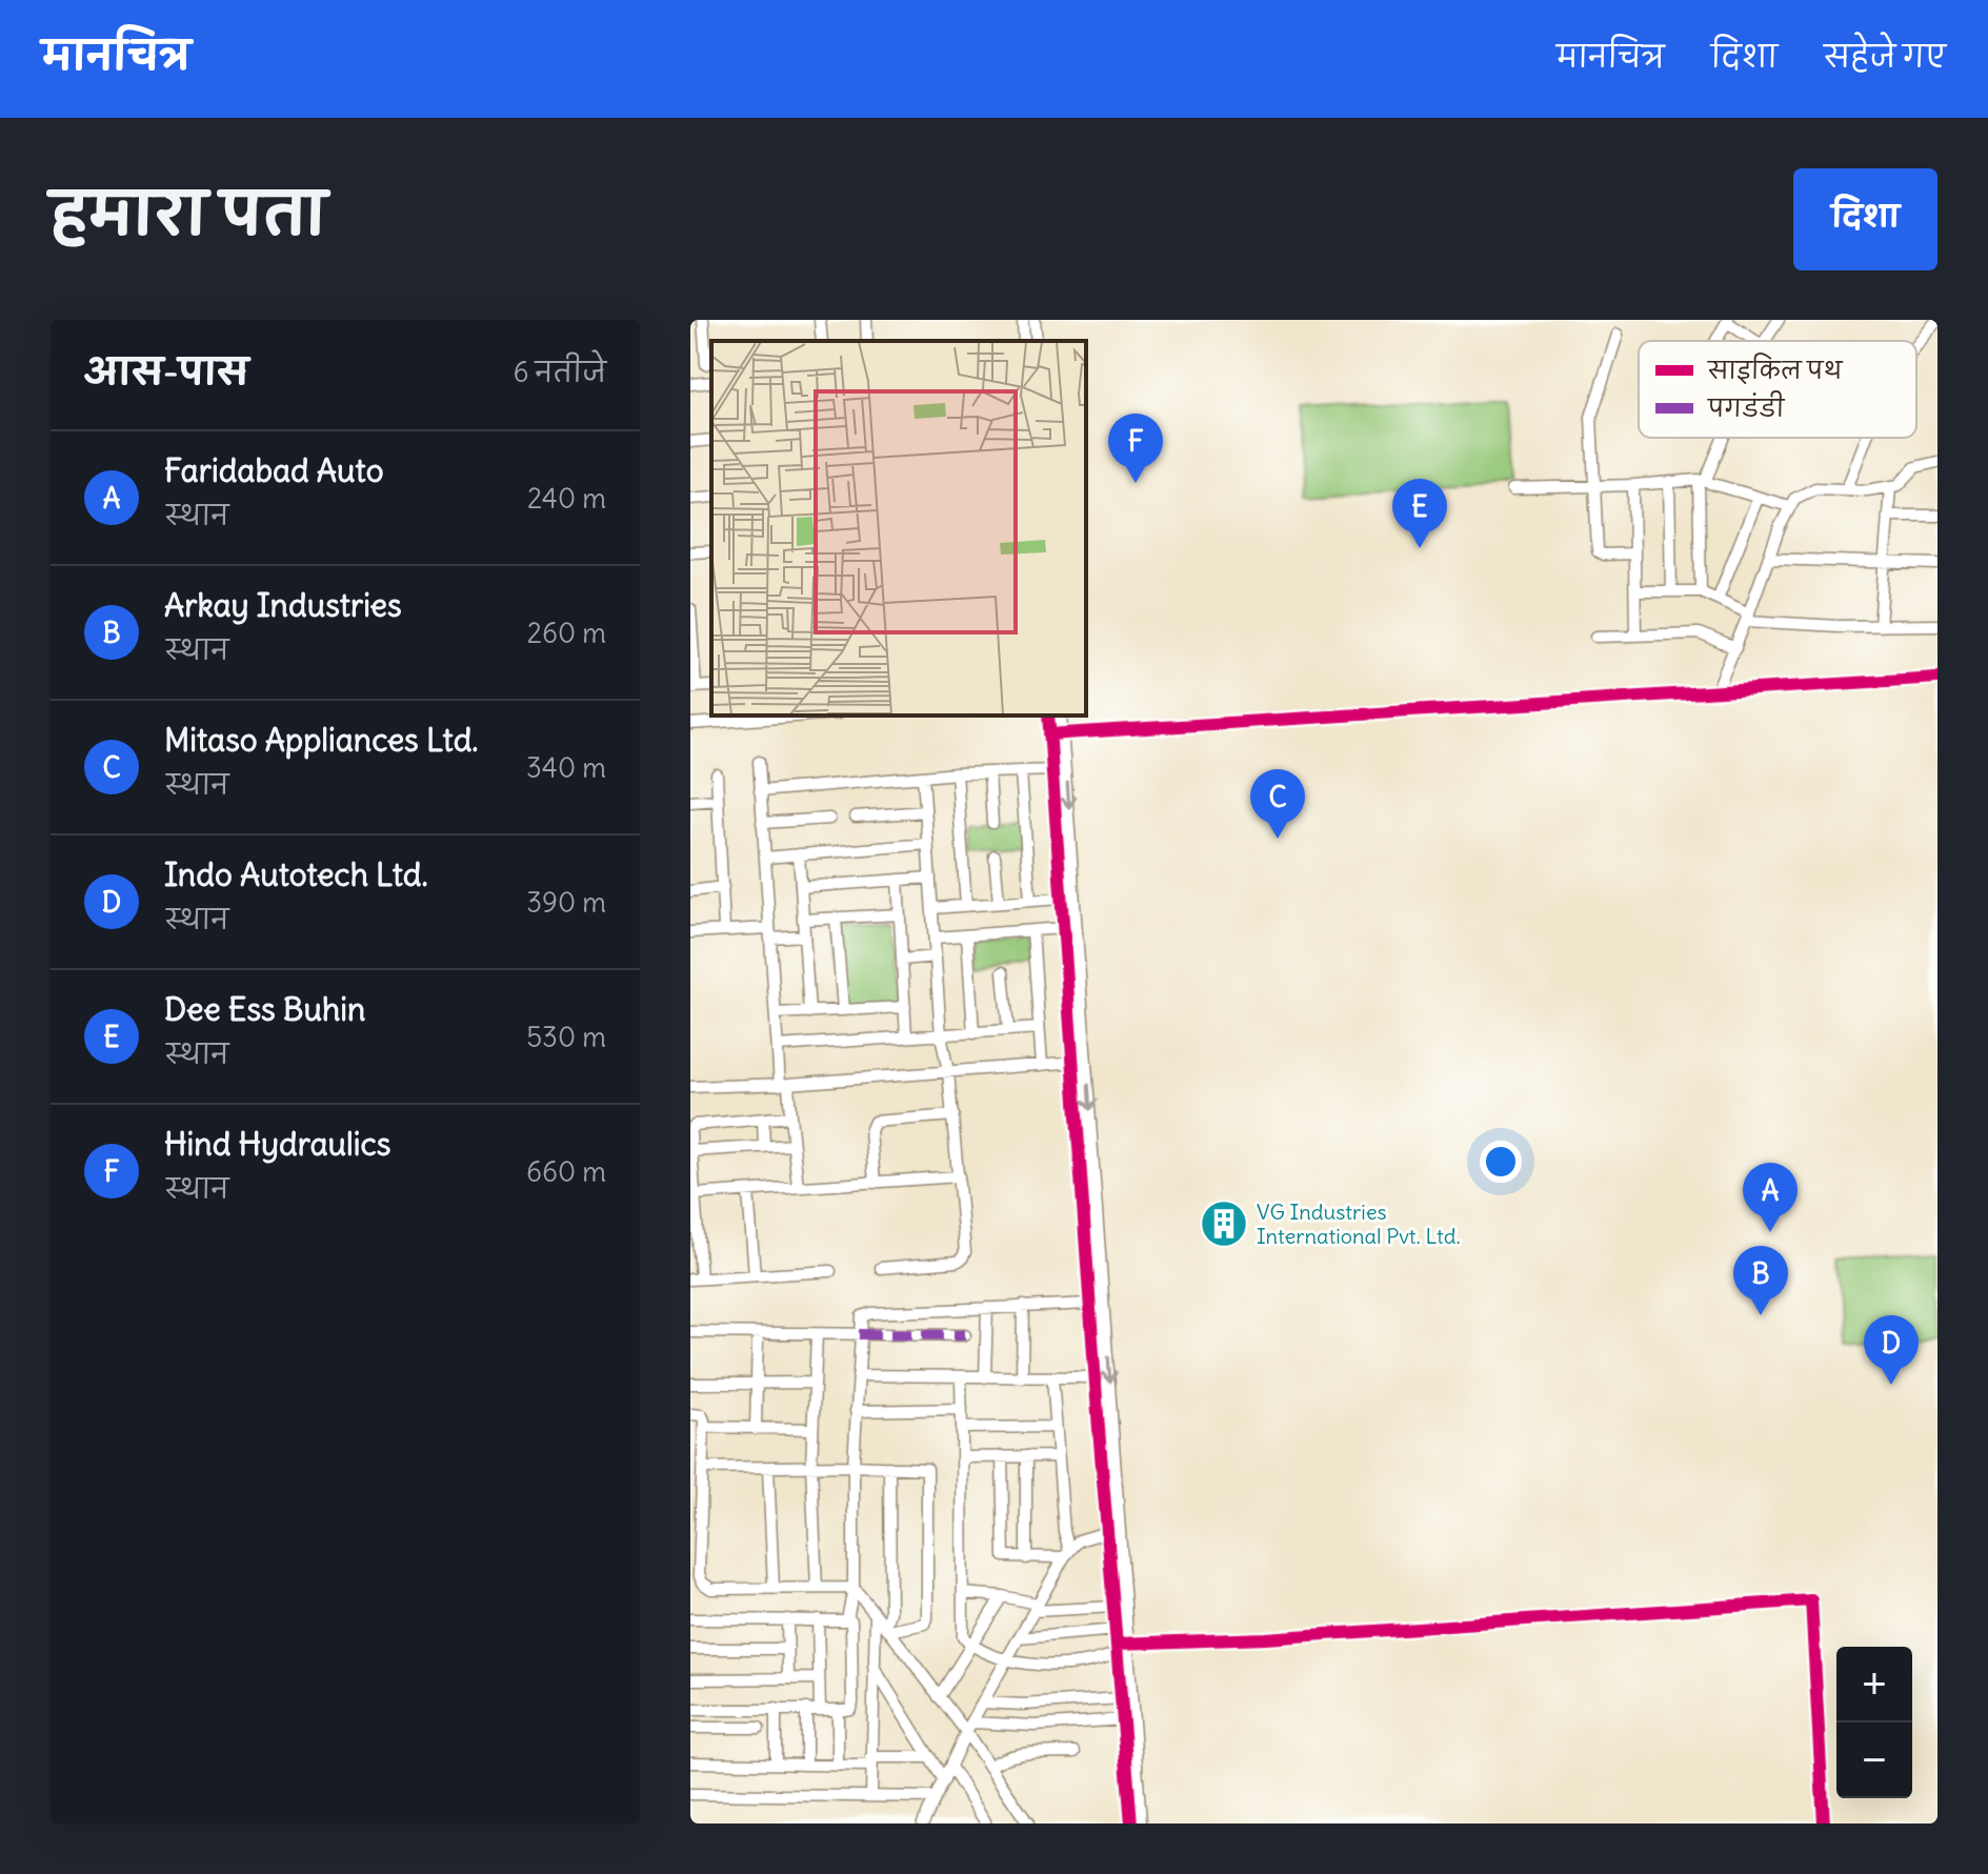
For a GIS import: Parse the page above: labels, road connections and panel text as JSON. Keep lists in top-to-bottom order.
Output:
{
  "places": {
    "building": ["VG Industries International Pvt. Ltd."]
  },
  "legend": ["साइकिल पथ", "पगडंडी"],
  "page": {
    "header": "मानचित्र",
    "nav": ["मानचित्र", "दिशा", "सहेजे गए"],
    "title": "हमारा पता",
    "buttons": "दिशा",
    "heading": ["आस-पास", "6 नतीजे"],
    "pins": [
      "F",
      "E",
      "C",
      "A",
      "B",
      "D"
    ],
    "list": [
      {
        "mark": "A",
        "name": "Faridabad Auto",
        "note": "स्थान",
        "value": "240 m"
      },
      {
        "mark": "B",
        "name": "Arkay Industries",
        "note": "स्थान",
        "value": "260 m"
      },
      {
        "mark": "C",
        "name": "Mitaso Appliances Ltd.",
        "note": "स्थान",
        "value": "340 m"
      },
      {
        "mark": "D",
        "name": "Indo Autotech Ltd.",
        "note": "स्थान",
        "value": "390 m"
      },
      {
        "mark": "E",
        "name": "Dee Ess Buhin",
        "note": "स्थान",
        "value": "530 m"
      },
      {
        "mark": "F",
        "name": "Hind Hydraulics",
        "note": "स्थान",
        "value": "660 m"
      }
    ],
    "map_buttons": ["+", "−"]
  }
}
